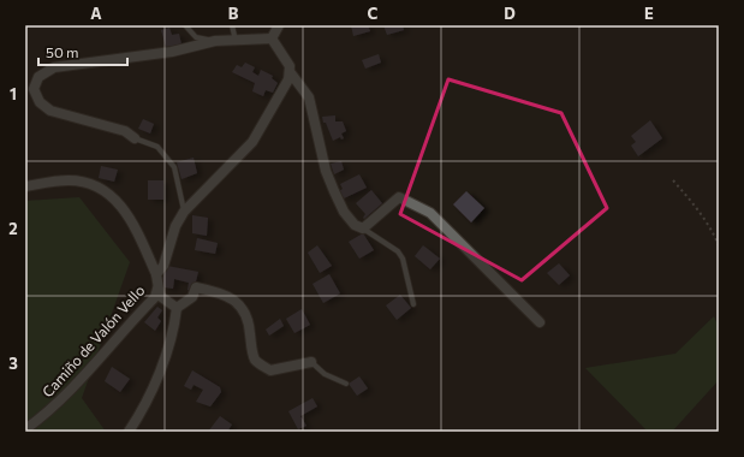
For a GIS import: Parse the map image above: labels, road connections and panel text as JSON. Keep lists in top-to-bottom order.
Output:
{
  "streets": {
    "street": ["Camiño de Valón Vello"]
  },
  "scale_bar": "50 m",
  "grid": {
    "columns": [
      "A",
      "B",
      "C",
      "D",
      "E"
    ],
    "rows": ["1", "2", "3"]
  }
}
